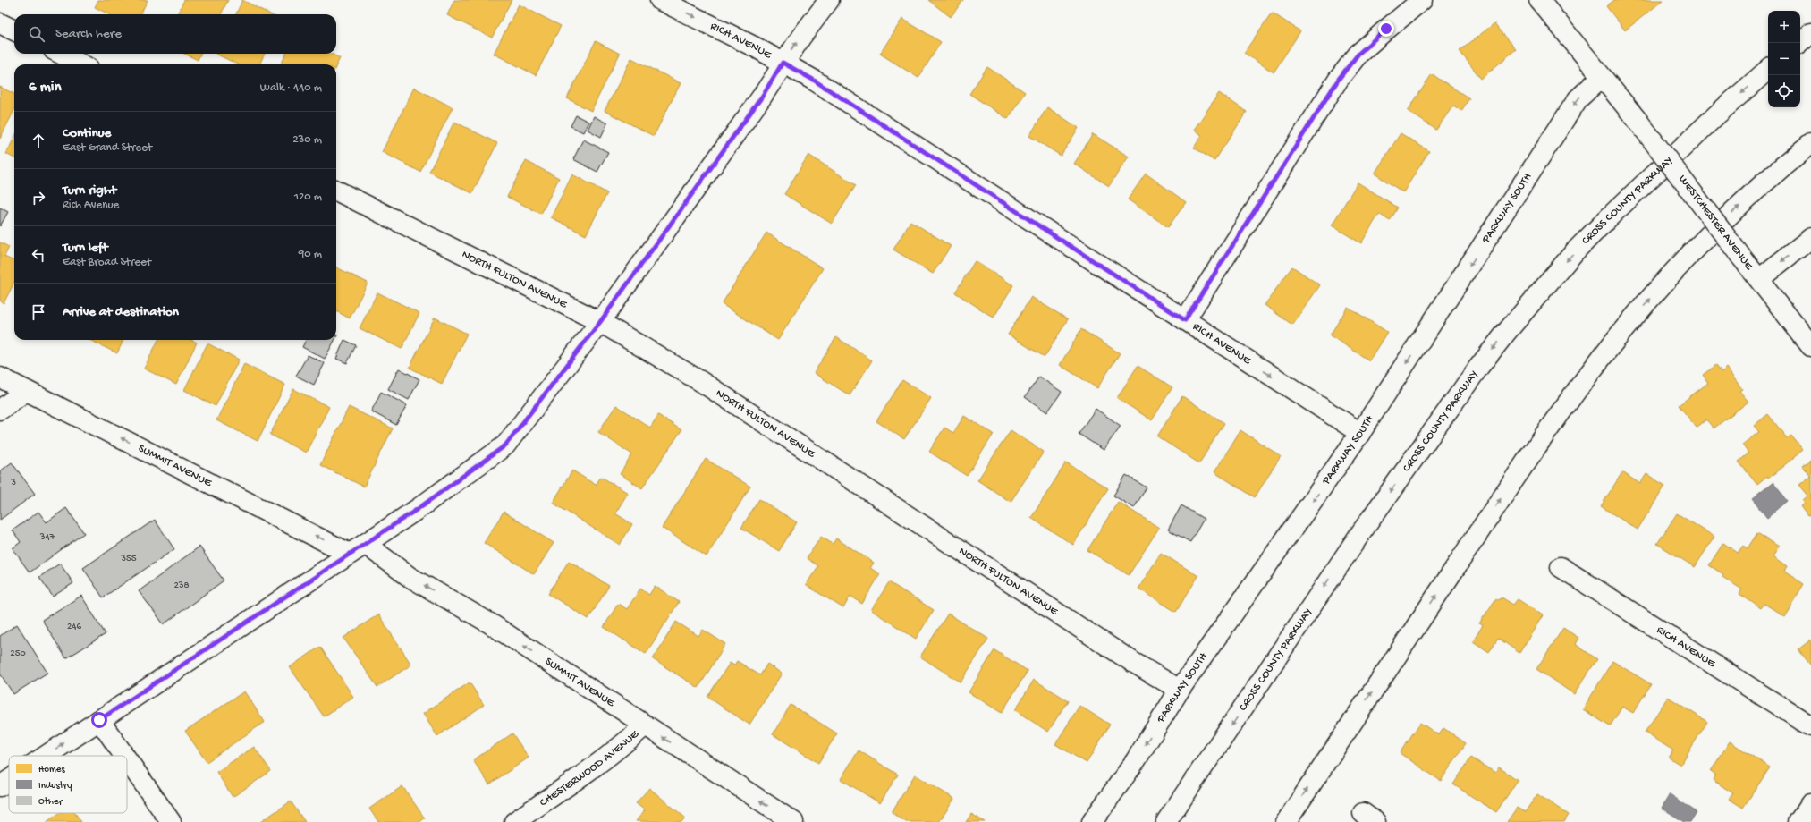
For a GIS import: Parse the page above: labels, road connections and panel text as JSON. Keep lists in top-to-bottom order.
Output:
{
  "streets": {
    "main road": [
      "RICH AVENUE",
      "CROSS COUNTY PARKWAY",
      "PARKWAY SOUTH",
      "WESTCHESTER AVENUE",
      "NORTH FULTON AVENUE",
      "SUMMIT AVENUE",
      "CHESTERWOOD AVENUE"
    ]
  },
  "crossings": [
    ["RICH AVENUE", "PARKWAY SOUTH"],
    ["PARKWAY SOUTH", "WESTCHESTER AVENUE"],
    ["PARKWAY SOUTH", "NORTH FULTON AVENUE"],
    ["SUMMIT AVENUE", "CHESTERWOOD AVENUE"]
  ],
  "one_way": ["SUMMIT AVENUE"],
  "house_numbers": [
    "3",
    "347",
    "355",
    "238",
    "246",
    "250"
  ],
  "legend": ["Homes", "Industry", "Other"],
  "page": {
    "map_buttons": ["+", "−"],
    "search": "Search here",
    "heading": ["6 min", "Walk · 440 m"],
    "list": [
      ["Continue", "East Grand Street", "230 m"],
      ["Turn right", "Rich Avenue", "120 m"],
      ["Turn left", "East Broad Street", "90 m"],
      "Arrive at destination"
    ]
  }
}
